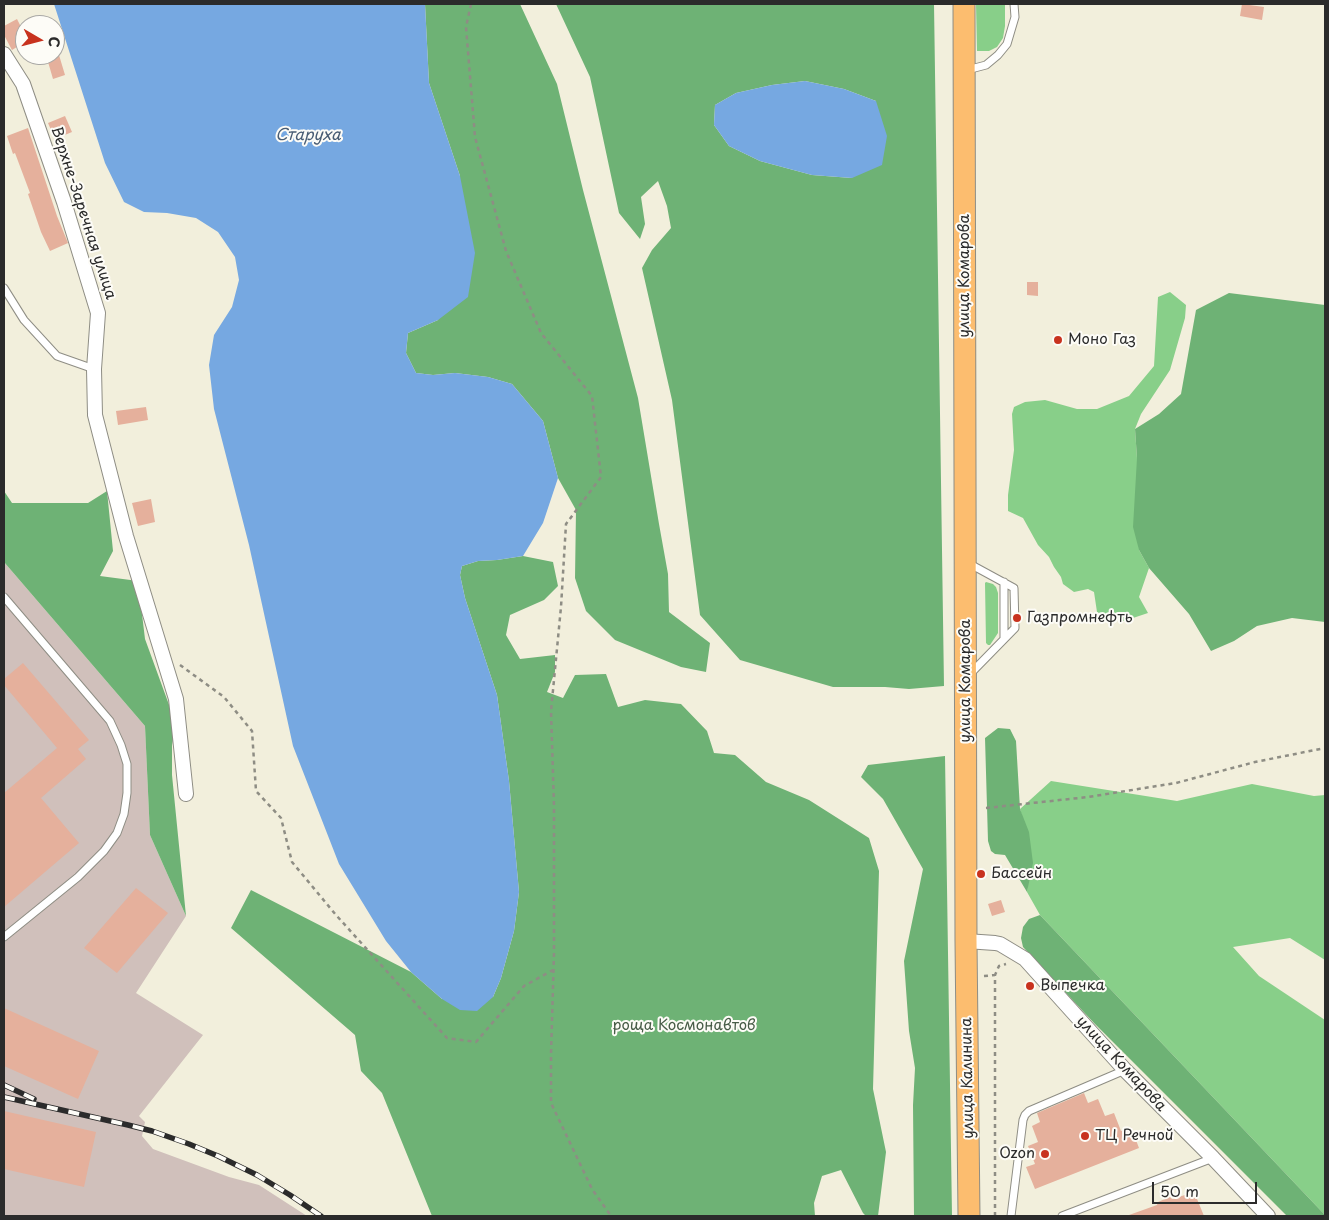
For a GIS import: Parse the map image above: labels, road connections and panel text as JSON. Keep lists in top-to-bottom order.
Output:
{
  "streets": {
    "main road": ["улица Комарова", "улица Калинина"],
    "street": ["Верхне-Заречная улица"]
  },
  "crossings": [
    ["улица Комарова", "улица Калинина"]
  ],
  "water": ["Старуха"],
  "parks": ["роща Космонавтов"],
  "places": [
    "Моно Газ",
    "Газпромнефть",
    "Бассейн",
    "Выпечка",
    "ТЦ Речной",
    "Ozon"
  ],
  "scale_bar": "50 m",
  "north": "right"
}
